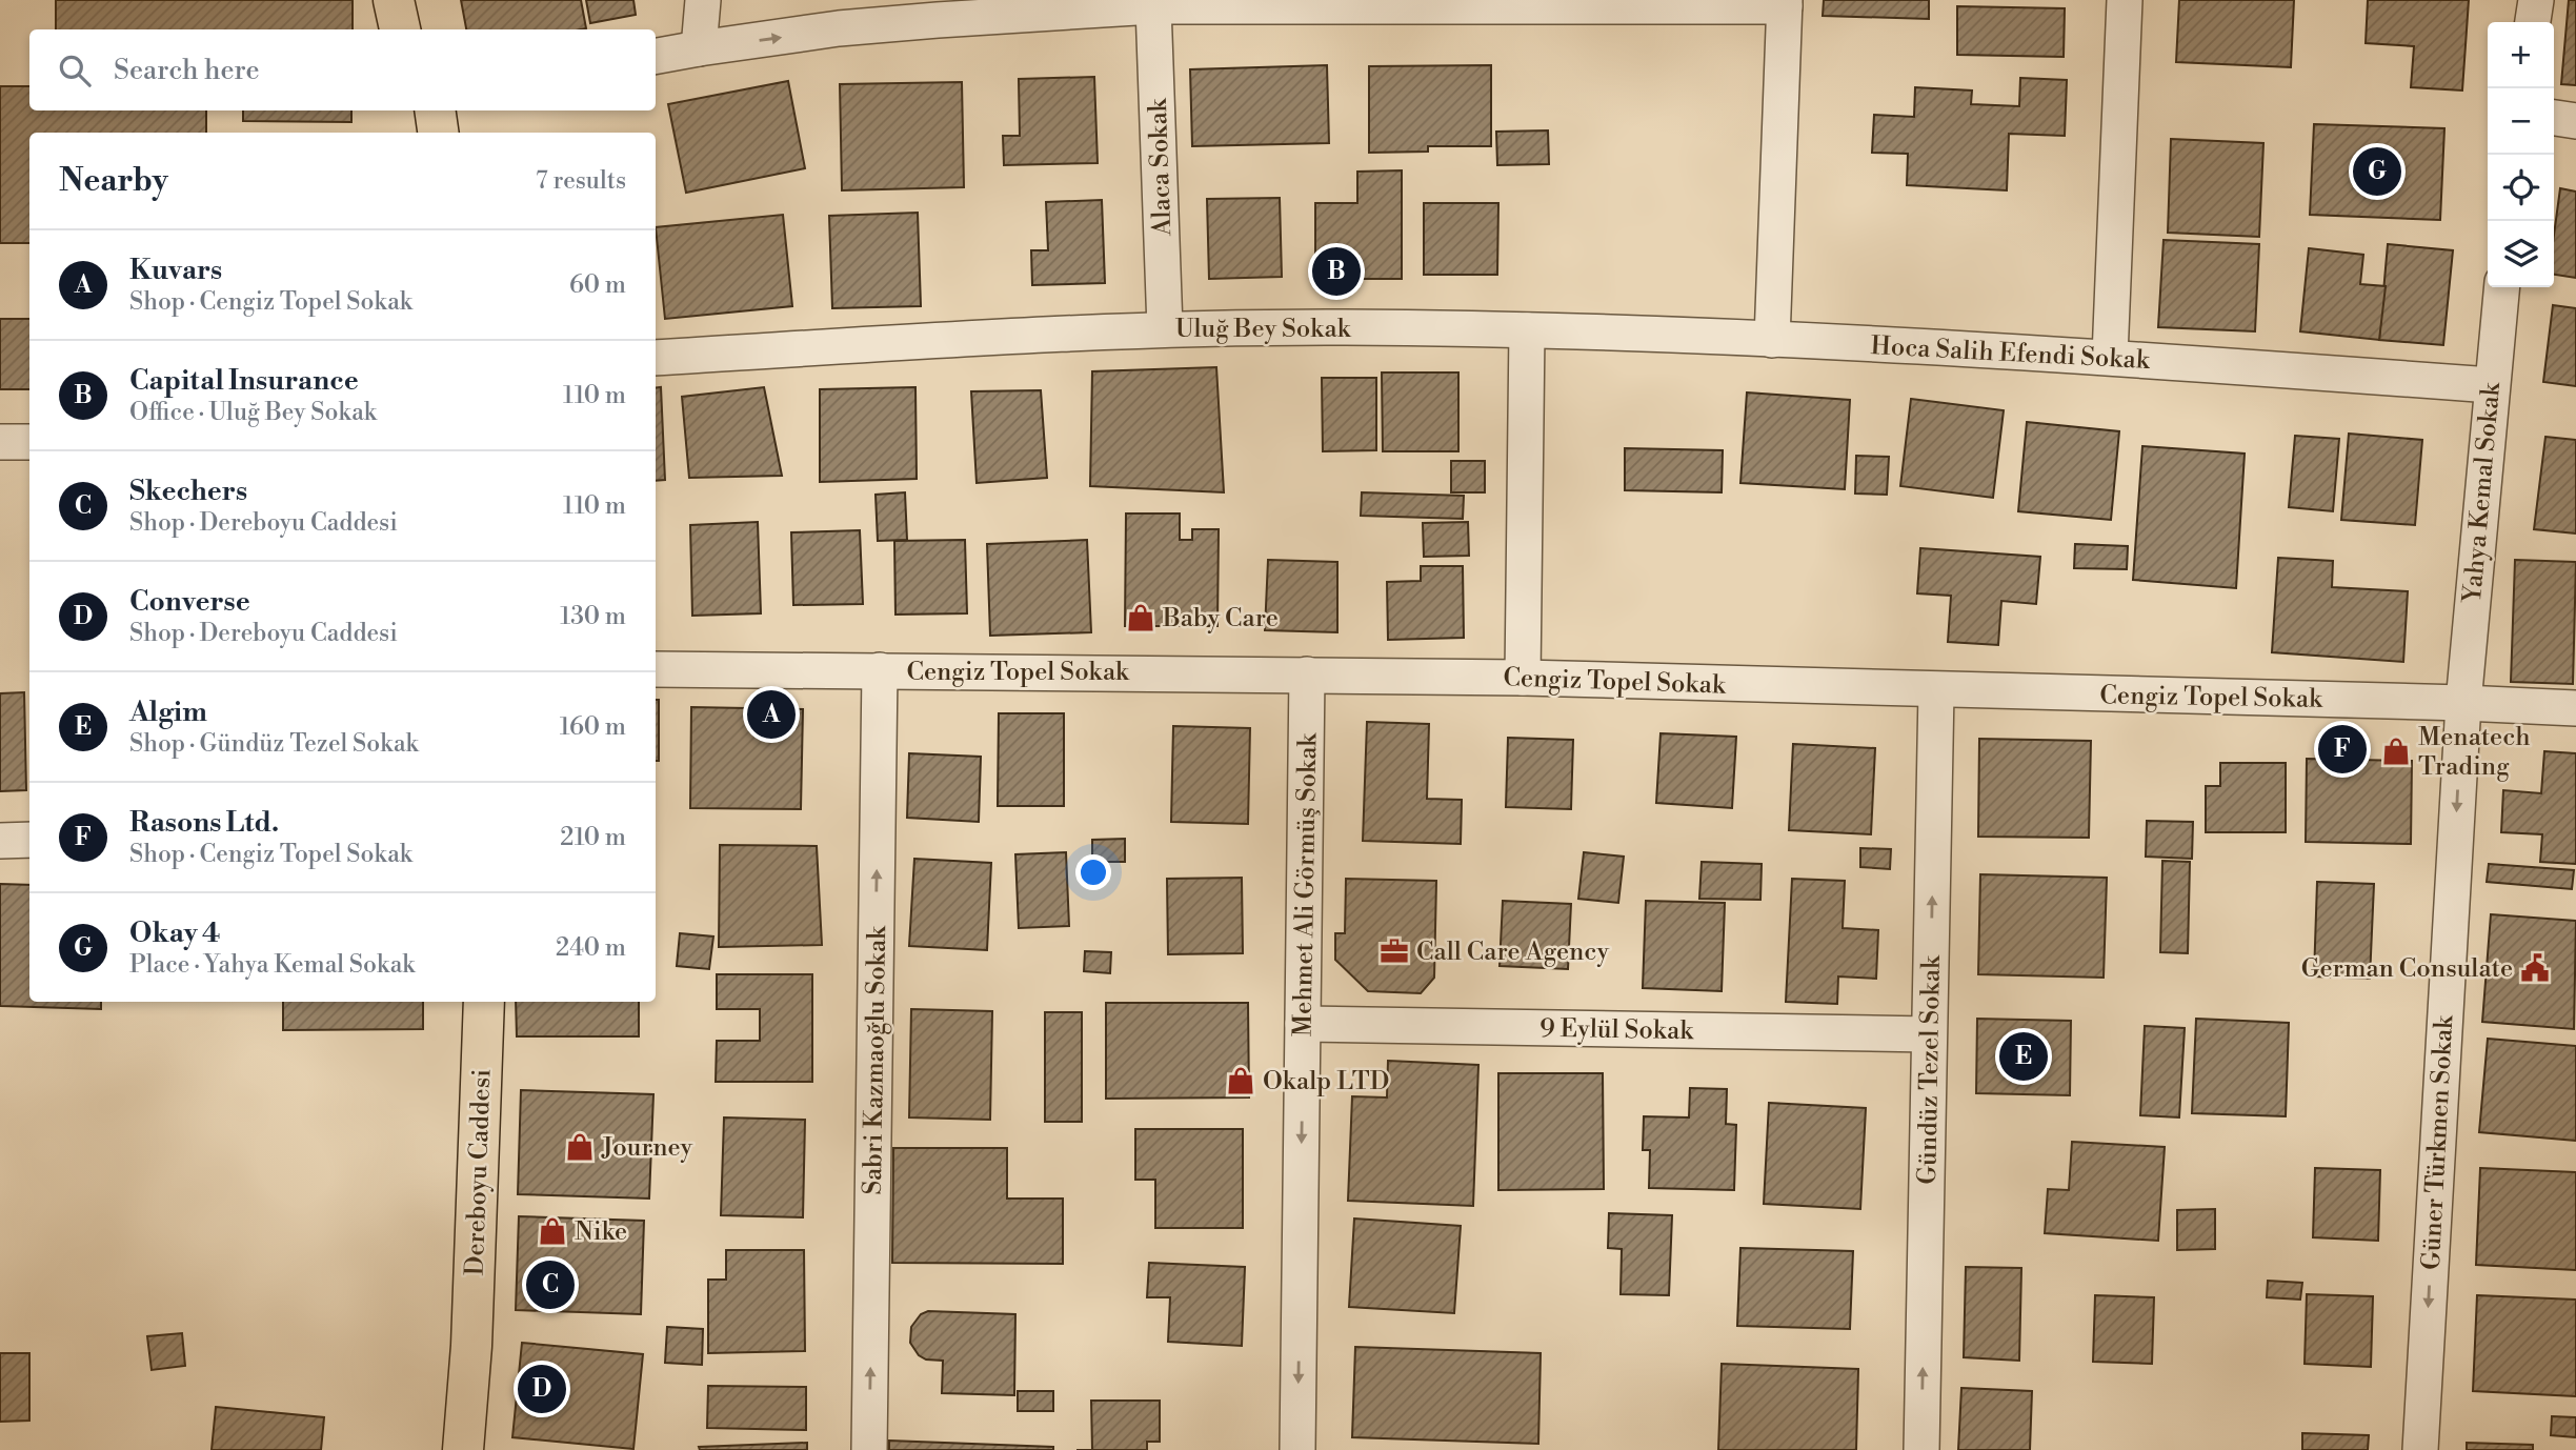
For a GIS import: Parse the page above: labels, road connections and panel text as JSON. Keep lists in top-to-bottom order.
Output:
{
  "streets": {
    "main road": ["Dereboyu Caddesi"],
    "street": [
      "Alaca Sokak",
      "Uluğ Bey Sokak",
      "Hoca Salih Efendi Sokak",
      "Yahya Kemal Sokak",
      "Cengiz Topel Sokak",
      "Mehmet Ali Görmüş Sokak",
      "9 Eylül Sokak",
      "Sabri Kazmaoğlu Sokak",
      "Gündüz Tezel Sokak",
      "Güner Türkmen Sokak"
    ]
  },
  "crossings": [
    ["Alaca Sokak", "Uluğ Bey Sokak"],
    ["Uluğ Bey Sokak", "Hoca Salih Efendi Sokak"],
    ["Hoca Salih Efendi Sokak", "Yahya Kemal Sokak"],
    ["Yahya Kemal Sokak", "Cengiz Topel Sokak"],
    ["Yahya Kemal Sokak", "Güner Türkmen Sokak"],
    ["Cengiz Topel Sokak", "Mehmet Ali Görmüş Sokak"],
    ["Cengiz Topel Sokak", "Sabri Kazmaoğlu Sokak"],
    ["Cengiz Topel Sokak", "Gündüz Tezel Sokak"],
    ["Cengiz Topel Sokak", "Güner Türkmen Sokak"],
    ["Mehmet Ali Görmüş Sokak", "9 Eylül Sokak"],
    ["9 Eylül Sokak", "Gündüz Tezel Sokak"]
  ],
  "one_way": [
    "Mehmet Ali Görmüş Sokak",
    "Sabri Kazmaoğlu Sokak",
    "Gündüz Tezel Sokak",
    "Güner Türkmen Sokak"
  ],
  "places": {
    "shop": [
      "Baby Care",
      "Menatech Trading",
      "Okalp LTD",
      "Journey",
      "Nike"
    ],
    "office": ["Call Care Agency"],
    "public building": ["German Consulate"]
  },
  "page": {
    "map_buttons": ["+", "−"],
    "search": "Search here",
    "heading": ["Nearby", "7 results"],
    "pins": [
      "G",
      "B",
      "A",
      "F",
      "E",
      "C",
      "D"
    ],
    "list": [
      {
        "mark": "A",
        "name": "Kuvars",
        "note": "Shop · Cengiz Topel Sokak",
        "value": "60 m"
      },
      {
        "mark": "B",
        "name": "Capital Insurance",
        "note": "Office · Uluğ Bey Sokak",
        "value": "110 m"
      },
      {
        "mark": "C",
        "name": "Skechers",
        "note": "Shop · Dereboyu Caddesi",
        "value": "110 m"
      },
      {
        "mark": "D",
        "name": "Converse",
        "note": "Shop · Dereboyu Caddesi",
        "value": "130 m"
      },
      {
        "mark": "E",
        "name": "Algim",
        "note": "Shop · Gündüz Tezel Sokak",
        "value": "160 m"
      },
      {
        "mark": "F",
        "name": "Rasons Ltd.",
        "note": "Shop · Cengiz Topel Sokak",
        "value": "210 m"
      },
      {
        "mark": "G",
        "name": "Okay 4",
        "note": "Place · Yahya Kemal Sokak",
        "value": "240 m"
      }
    ]
  }
}
